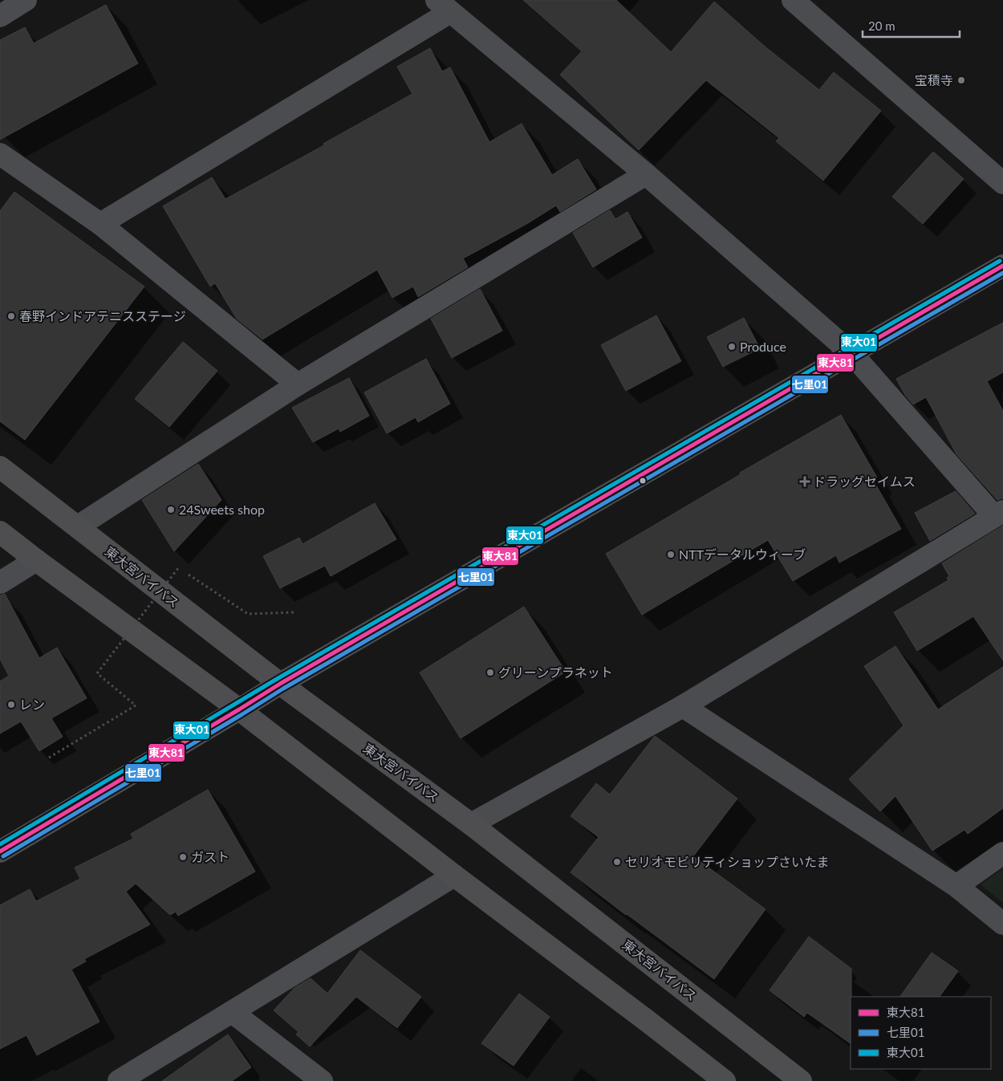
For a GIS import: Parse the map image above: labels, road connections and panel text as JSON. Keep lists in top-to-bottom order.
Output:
{
  "streets": {
    "highway": ["東大宮バイパス"]
  },
  "places": {
    "other": [
      "宝積寺",
      "春野インドアテニスステージ",
      "Produce",
      "24Sweets shop",
      "NTTデータルウィーブ",
      "グリーンプラネット",
      "レン",
      "ガスト",
      "セリオモビリティショップさいたま"
    ],
    "health": ["ドラッグセイムス"]
  },
  "lines": ["transit line 東大01", "transit line 東大81", "transit line 七里01"],
  "legend": ["東大81", "七里01", "東大01"],
  "scale_bar": "20 m"
}
